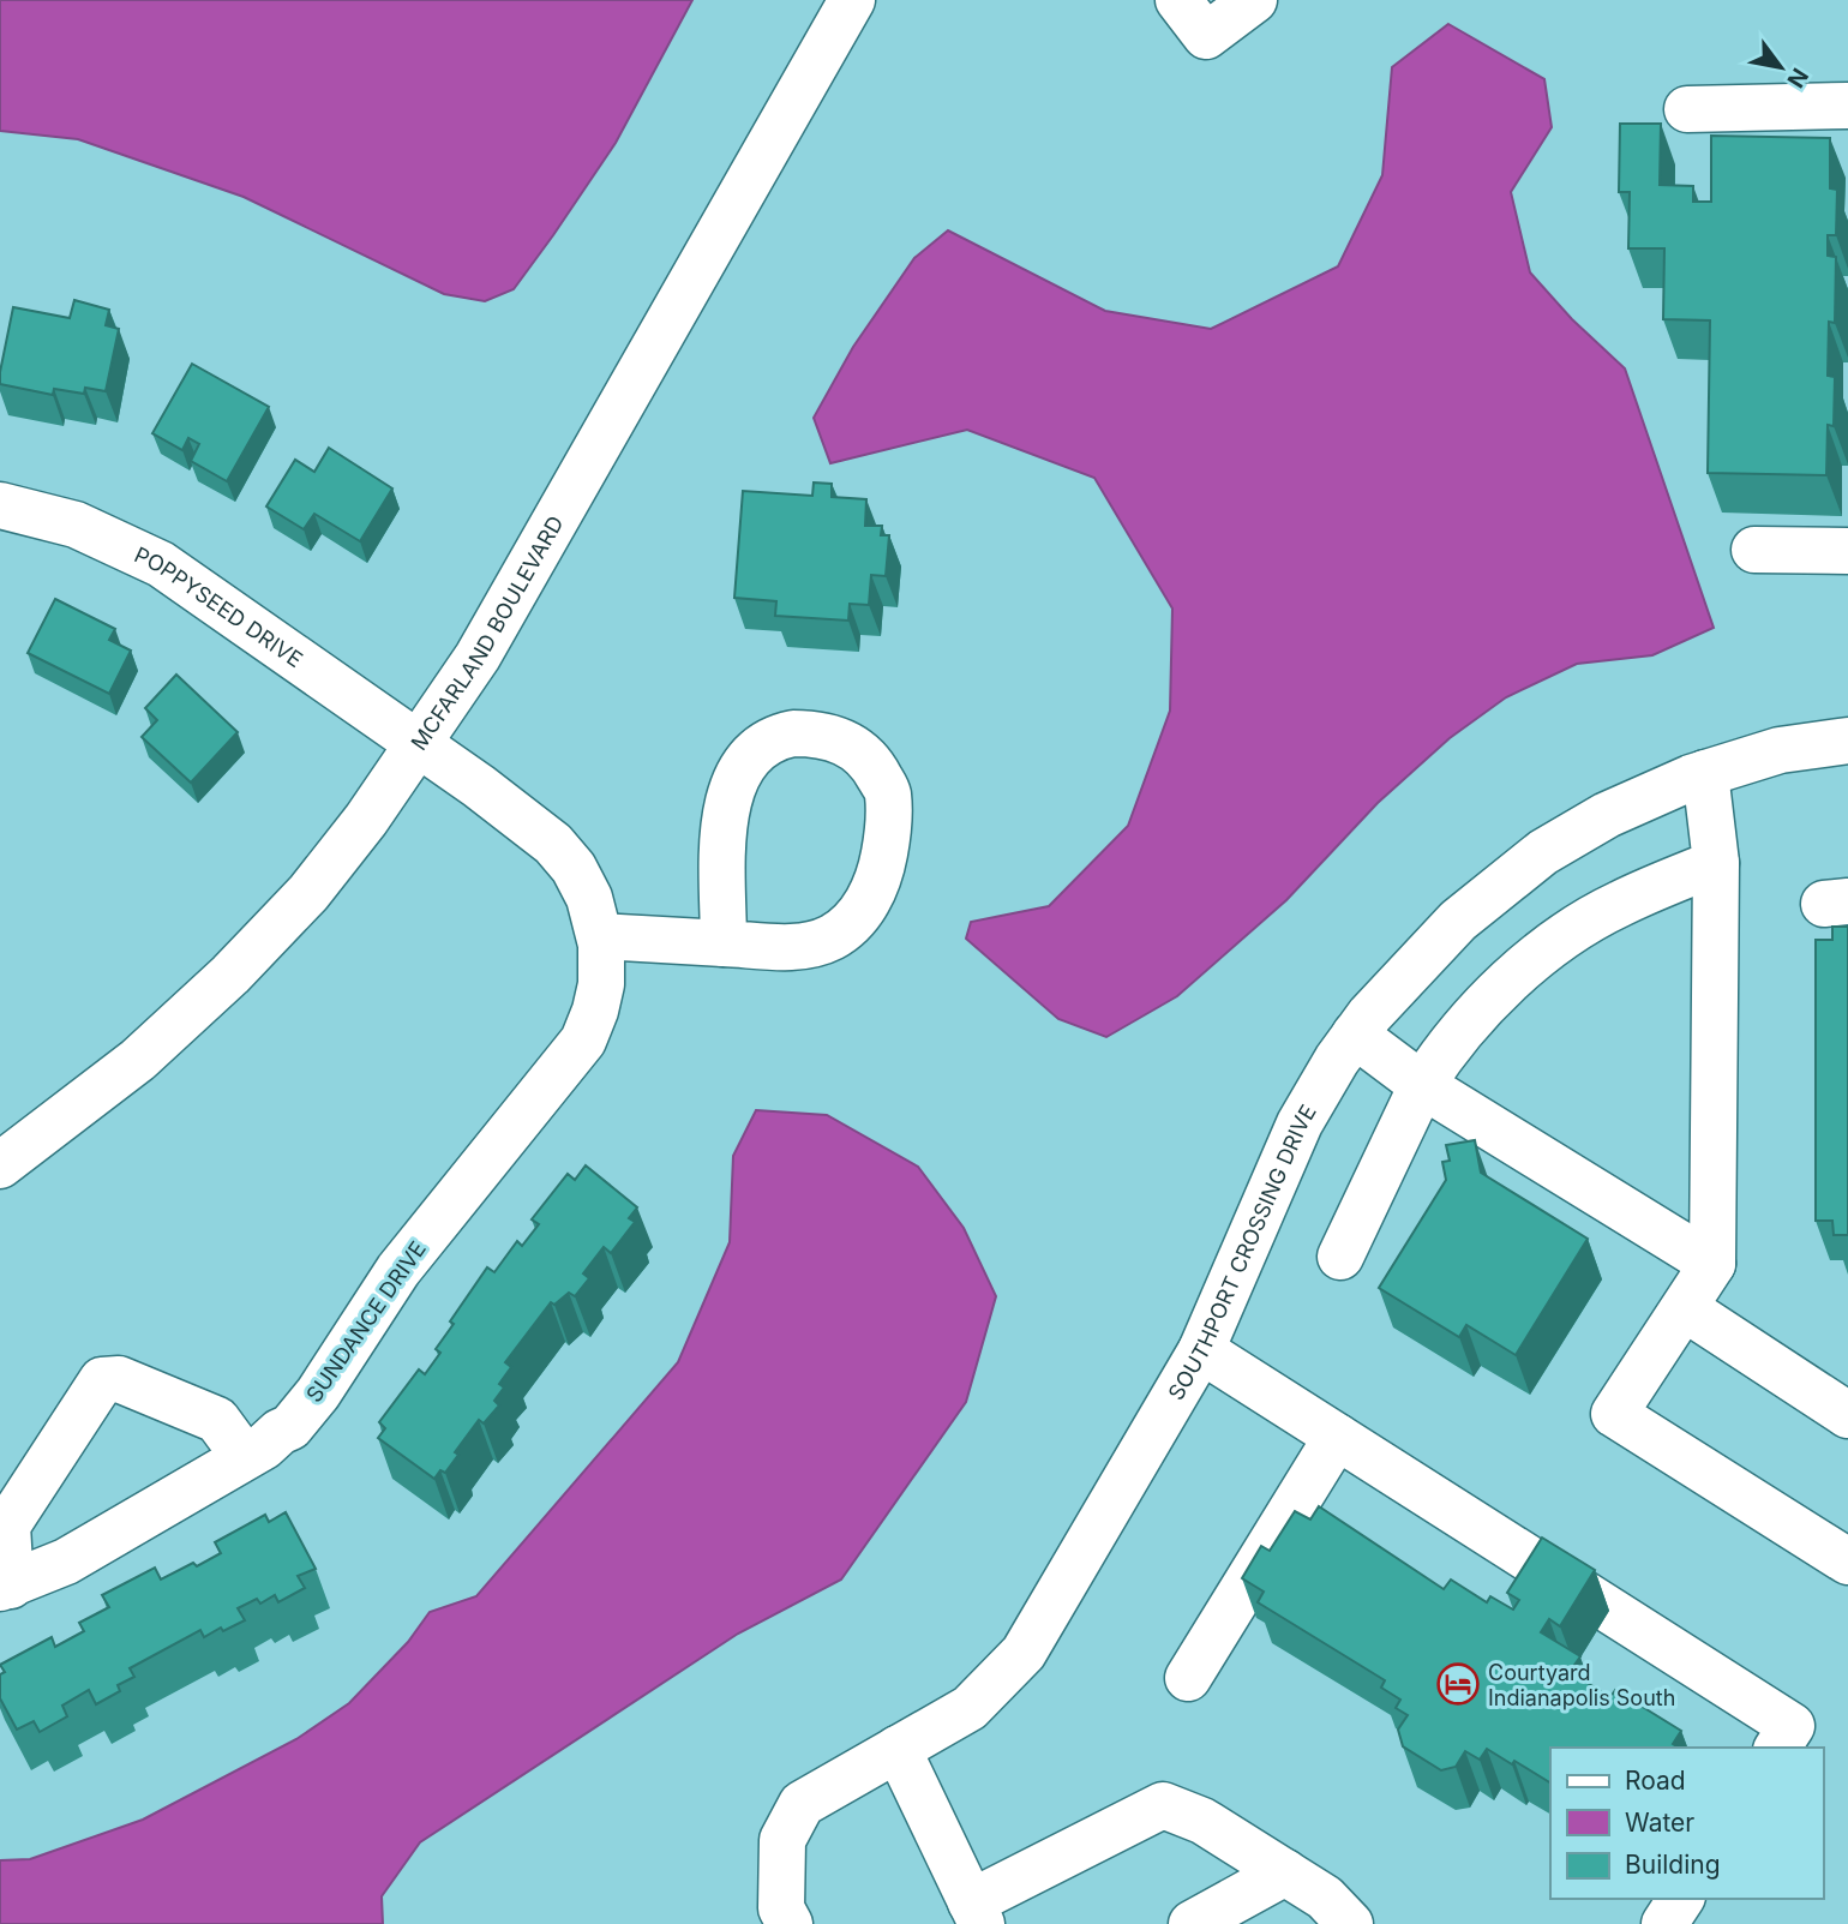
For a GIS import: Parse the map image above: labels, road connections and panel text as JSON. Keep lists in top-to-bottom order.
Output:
{
  "streets": {
    "street": [
      "POPPYSEED DRIVE",
      "MCFARLAND BOULEVARD",
      "SOUTHPORT CROSSING DRIVE",
      "SUNDANCE DRIVE"
    ]
  },
  "crossings": [
    ["POPPYSEED DRIVE", "MCFARLAND BOULEVARD"],
    ["POPPYSEED DRIVE", "SUNDANCE DRIVE"],
    ["MCFARLAND BOULEVARD", "SUNDANCE DRIVE"]
  ],
  "places": {
    "hotel": ["Courtyard Indianapolis South"]
  },
  "legend": ["Road", "Water", "Building"],
  "north": "bottom right"
}
